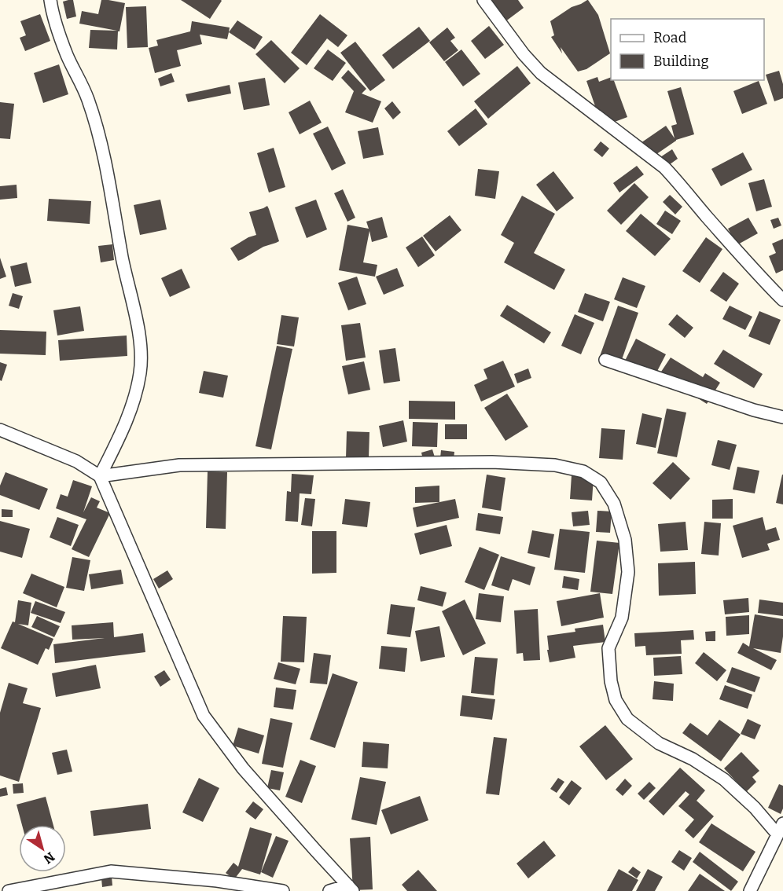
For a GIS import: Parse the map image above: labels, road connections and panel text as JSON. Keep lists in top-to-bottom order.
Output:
{
  "legend": ["Road", "Building"],
  "north": "bottom right"
}
